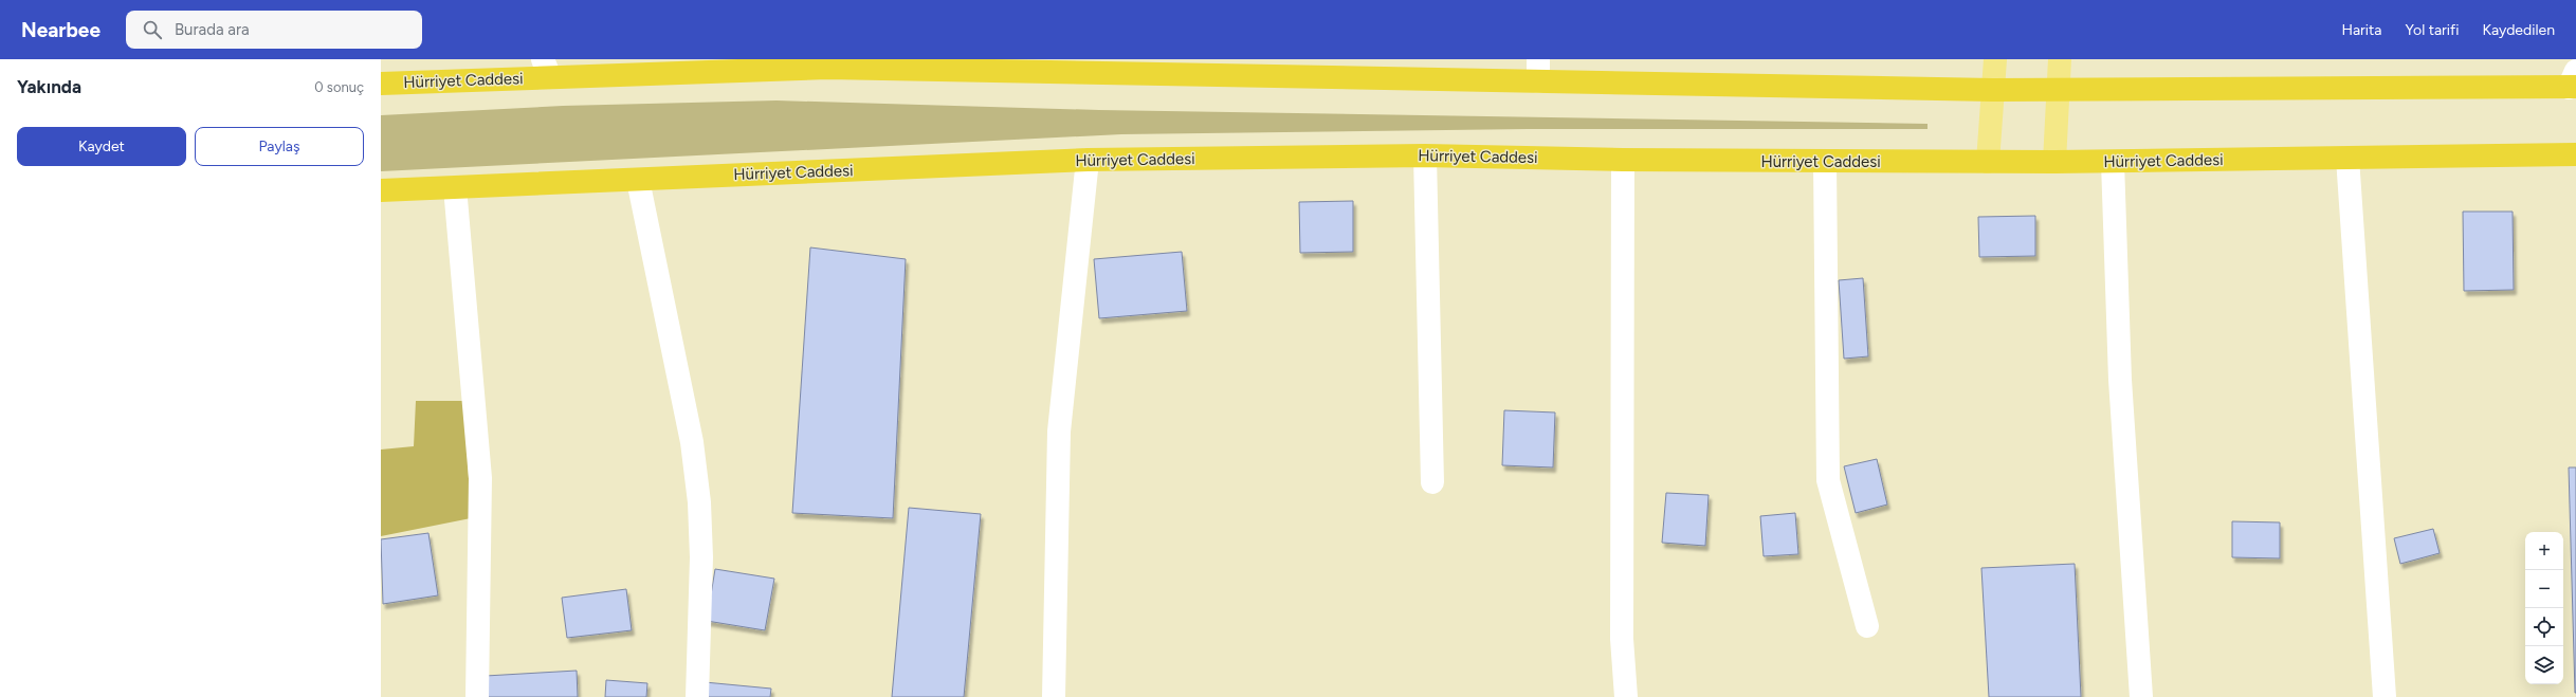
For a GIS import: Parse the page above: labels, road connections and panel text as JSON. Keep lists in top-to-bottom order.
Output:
{
  "streets": {
    "highway": ["Hürriyet Caddesi"]
  },
  "page": {
    "header": "Nearbee",
    "search": "Burada ara",
    "nav": ["Harita", "Yol tarifi", "Kaydedilen"],
    "heading": ["Yakında", "0 sonuç"],
    "buttons": ["Kaydet", "Paylaş"],
    "map_buttons": ["+", "−"]
  }
}
